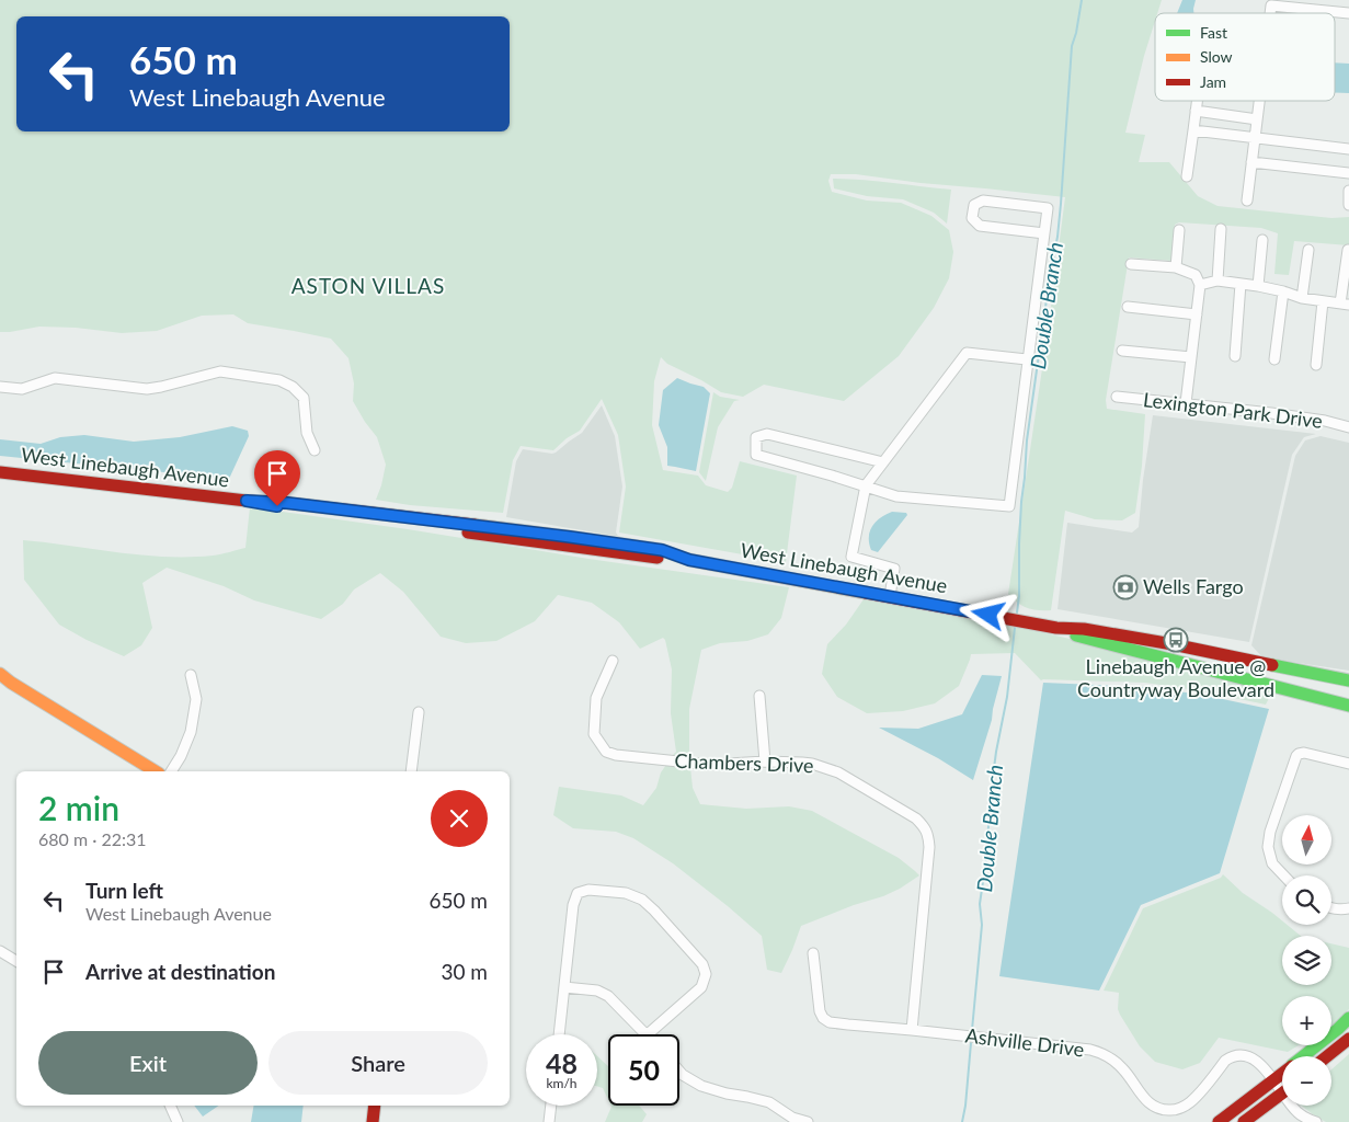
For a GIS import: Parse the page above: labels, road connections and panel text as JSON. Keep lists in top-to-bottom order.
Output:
{
  "streets": {
    "main road": ["West Linebaugh Avenue"],
    "street": ["Lexington Park Drive", "Chambers Drive", "Ashville Drive"]
  },
  "crossings": [
    ["Chambers Drive", "Ashville Drive"]
  ],
  "districts": ["ASTON VILLAS"],
  "water": ["Double Branch"],
  "places": {
    "bank": ["Wells Fargo"],
    "bus stop": ["Linebaugh Avenue @ Countryway Boulevard"]
  },
  "legend": ["Fast", "Slow", "Jam"],
  "north": "top",
  "page": {
    "turn": ["650 m", "West Linebaugh Avenue"],
    "heading": ["2 min", "680 m · 22:31"],
    "map_buttons": ["+", "−"],
    "list": [
      {
        "name": "Turn left",
        "note": "West Linebaugh Avenue",
        "value": "650 m"
      },
      {
        "name": "Arrive at destination",
        "value": "30 m"
      }
    ],
    "buttons": ["Exit", "Share"],
    "speed": "48 km/h",
    "limit": "50"
  }
}
